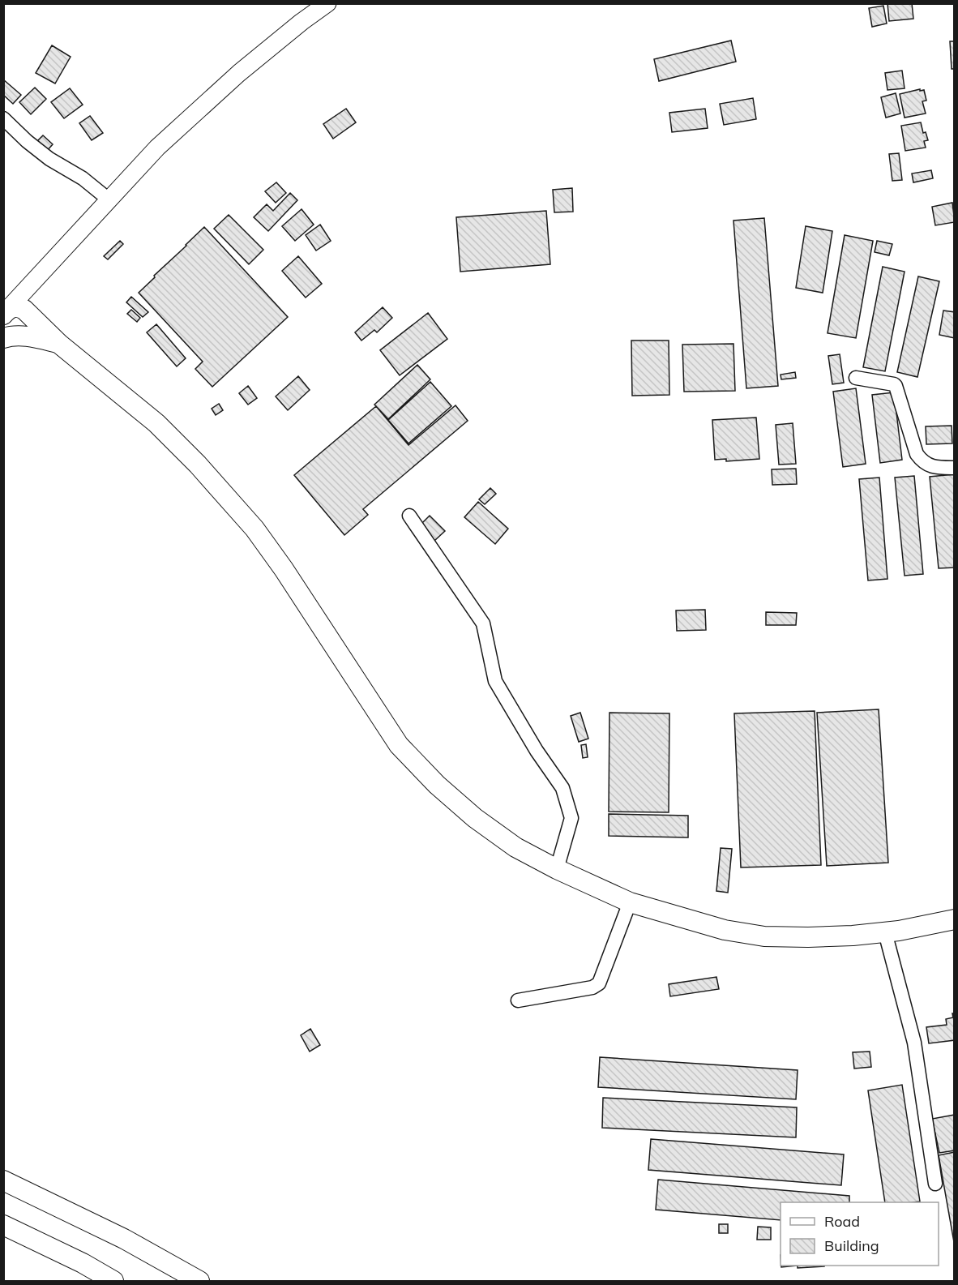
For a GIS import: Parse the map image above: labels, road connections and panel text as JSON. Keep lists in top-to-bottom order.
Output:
{
  "legend": ["Road", "Building"]
}
